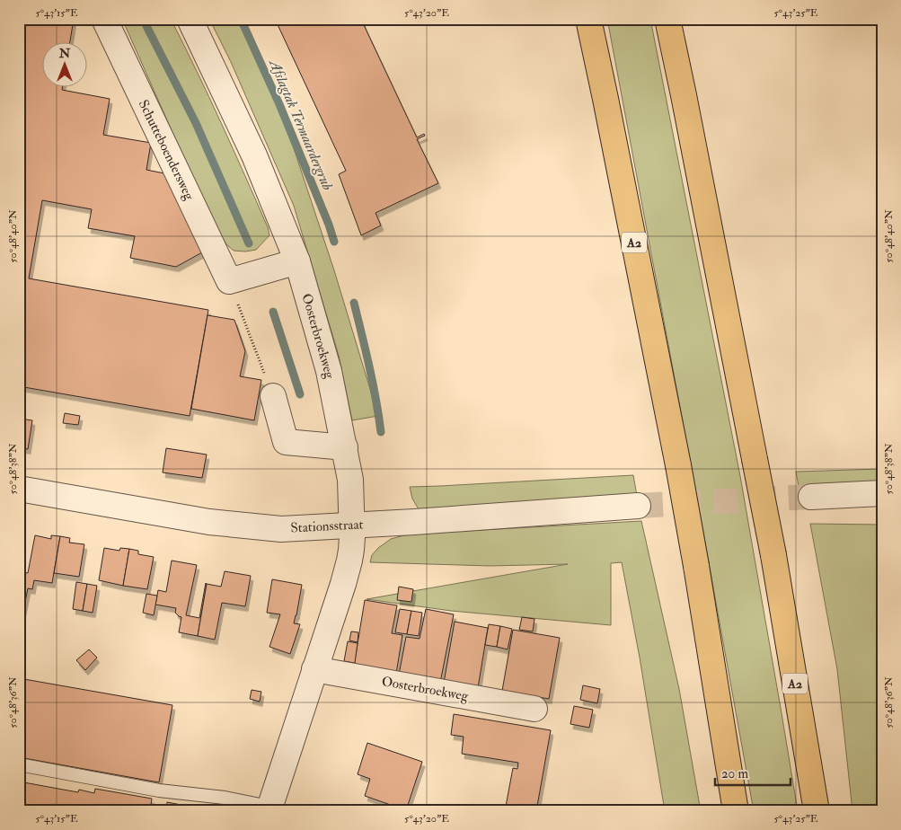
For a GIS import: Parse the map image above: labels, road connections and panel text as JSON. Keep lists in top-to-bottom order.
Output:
{
  "streets": {
    "highway": ["A2"],
    "street": ["Schutteboendersweg", "Oosterbroekweg", "Stationsstraat"]
  },
  "crossings": [
    ["Oosterbroekweg", "Stationsstraat"]
  ],
  "water": ["Afslagtak Termaardergrub"],
  "scale_bar": "20 m",
  "north": "top",
  "coordinates": [
    "5°43'15\"E",
    "5°43'20\"E",
    "5°43'25\"E",
    "50°48'40\"N",
    "50°48'38\"N",
    "50°48'36\"N"
  ]
}
